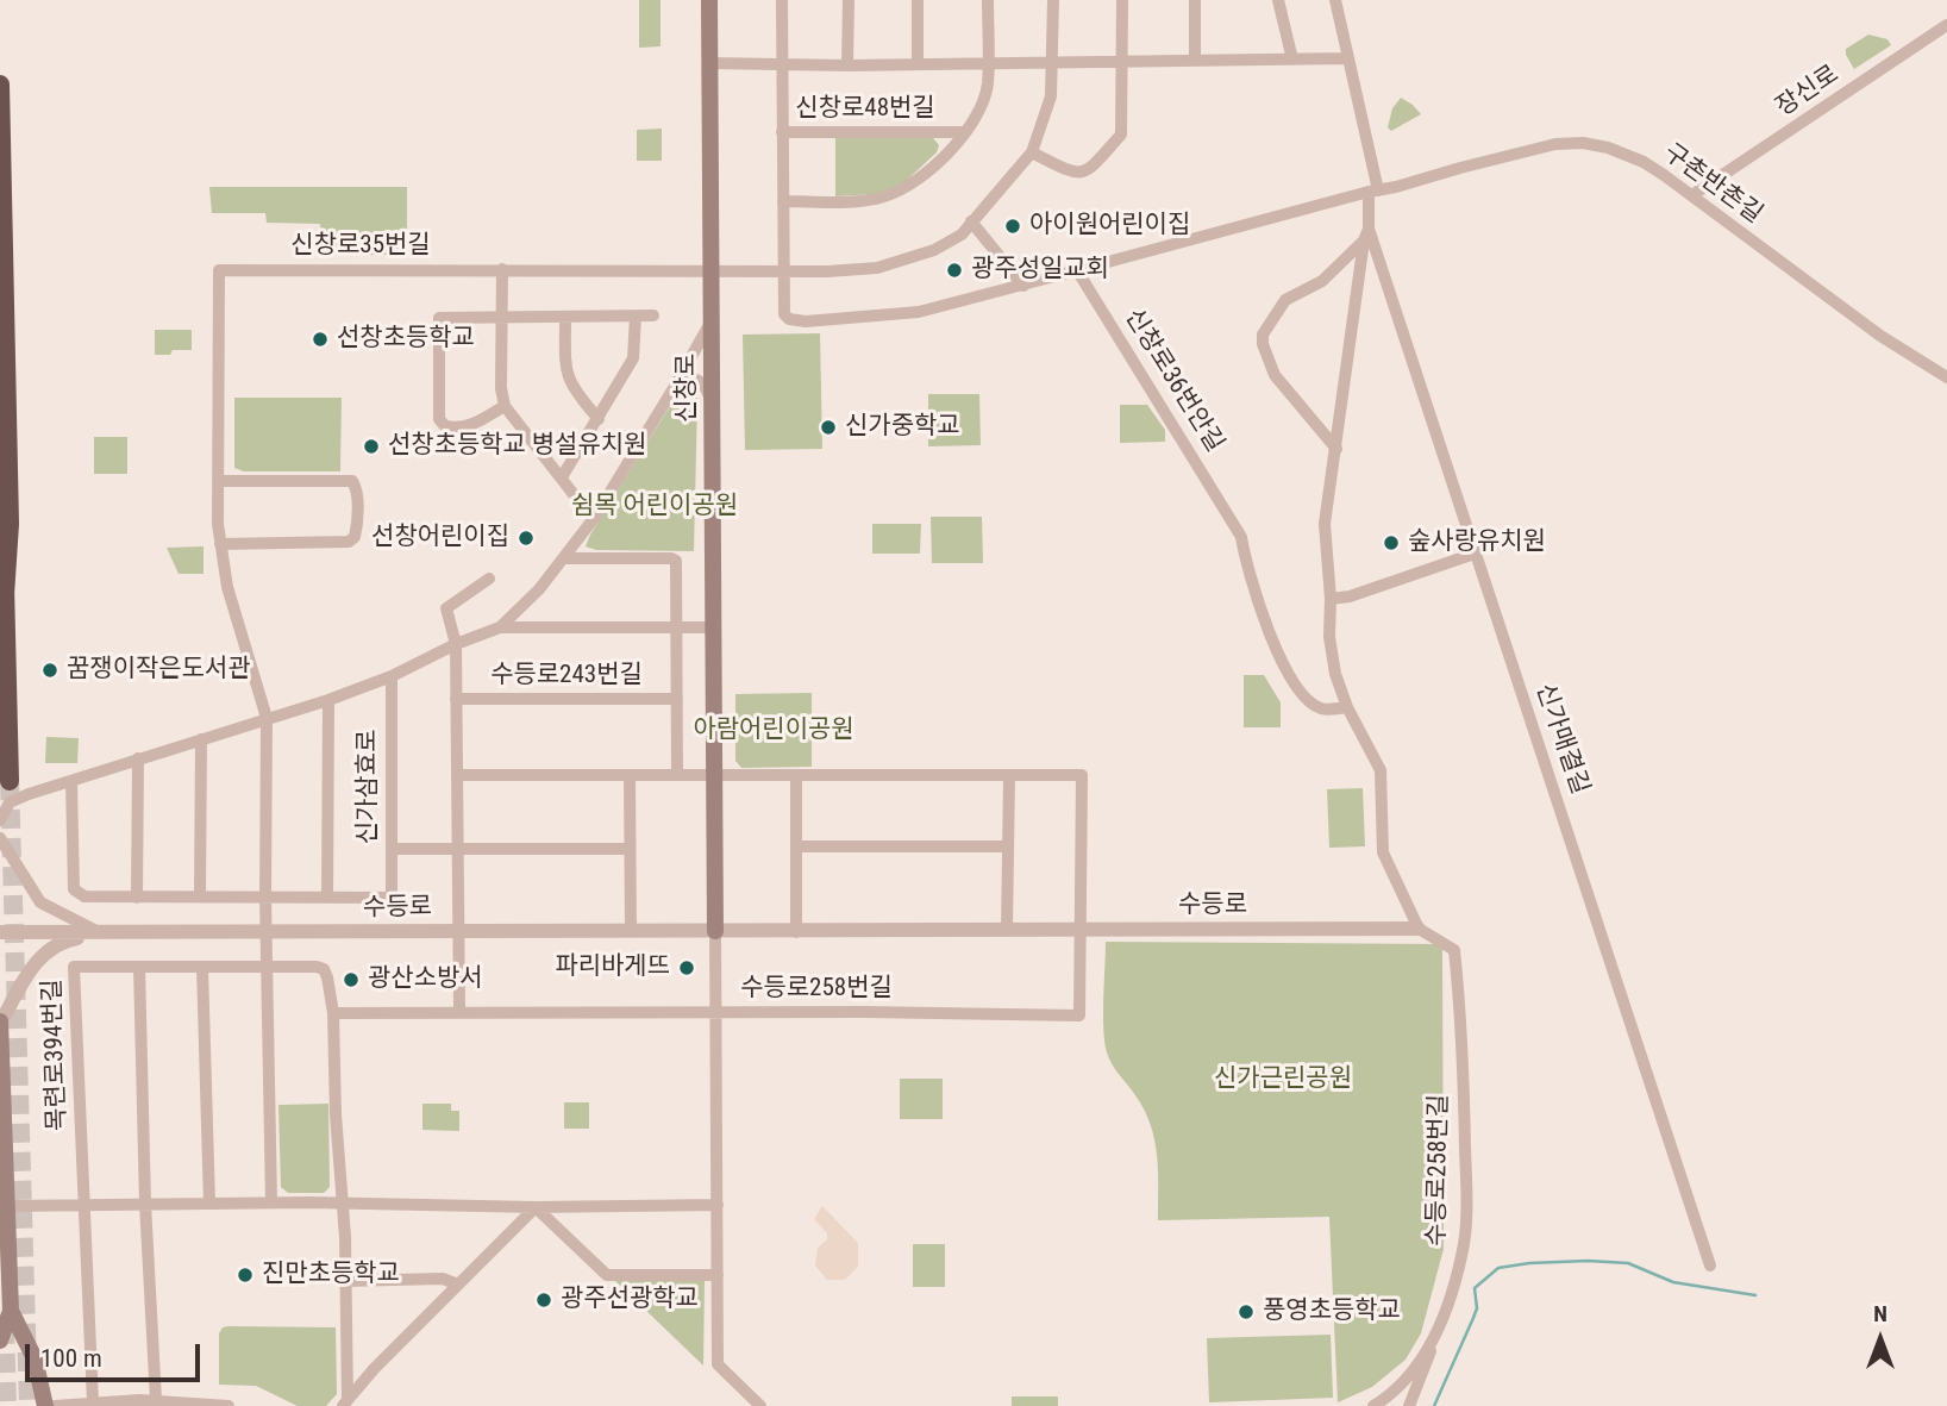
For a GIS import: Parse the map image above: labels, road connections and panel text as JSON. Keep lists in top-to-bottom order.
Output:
{
  "streets": {
    "main road": ["신창로"],
    "street": [
      "장신로",
      "신창로48번길",
      "구촌반촌길",
      "신창로35번길",
      "신창로36번안길",
      "수등로243번길",
      "신가매결길",
      "신가삼효로",
      "수등로",
      "수등로258번길",
      "목련로394번길"
    ]
  },
  "crossings": [
    ["장신로", "구촌반촌길"],
    ["신창로48번길", "신창로"],
    ["신창로48번길", "신가매결길"],
    ["구촌반촌길", "신가매결길"],
    ["신창로35번길", "신창로"],
    ["신창로35번길", "신가삼효로"],
    ["신창로36번안길", "신가매결길"],
    ["신창로", "신가삼효로"],
    ["신창로", "수등로"],
    ["신창로", "수등로258번길"],
    ["수등로243번길", "신가삼효로"],
    ["수등로243번길", "수등로"],
    ["신가매결길", "수등로"],
    ["신가매결길", "수등로258번길"],
    ["수등로", "수등로258번길"],
    ["수등로258번길", "목련로394번길"]
  ],
  "parks": ["쉼목 어린이공원", "아람어린이공원", "신가근린공원"],
  "places": [
    "아이원어린이집",
    "광주성일교회",
    "선창초등학교",
    "신가중학교",
    "선창초등학교 병설유치원",
    "선창어린이집",
    "숲사랑유치원",
    "꿈쟁이작은도서관",
    "파리바게뜨",
    "광산소방서",
    "진만초등학교",
    "광주선광학교",
    "풍영초등학교"
  ],
  "scale_bar": "100 m",
  "north": "top"
}
